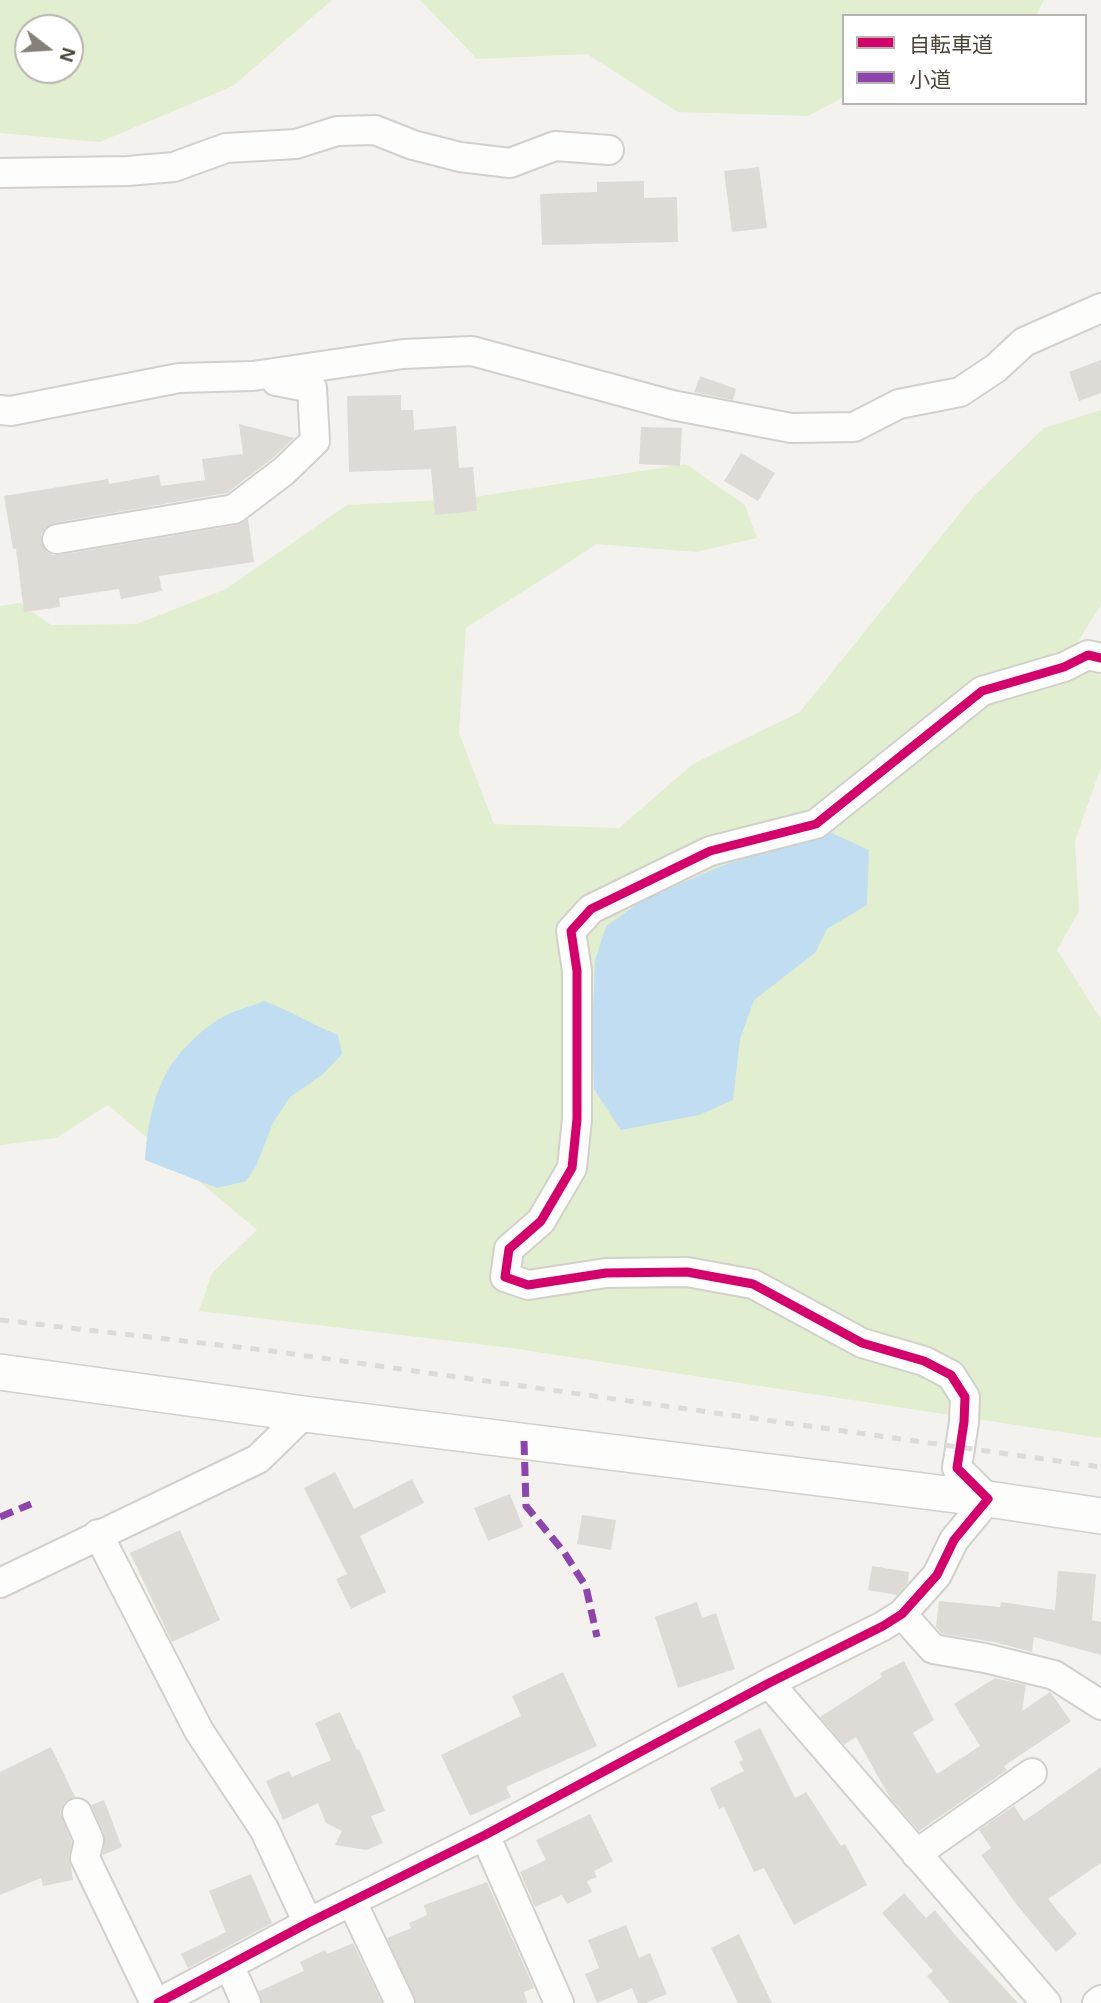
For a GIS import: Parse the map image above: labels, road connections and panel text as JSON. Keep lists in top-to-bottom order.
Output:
{
  "legend": ["自転車道", "小道"],
  "north": "right"
}
